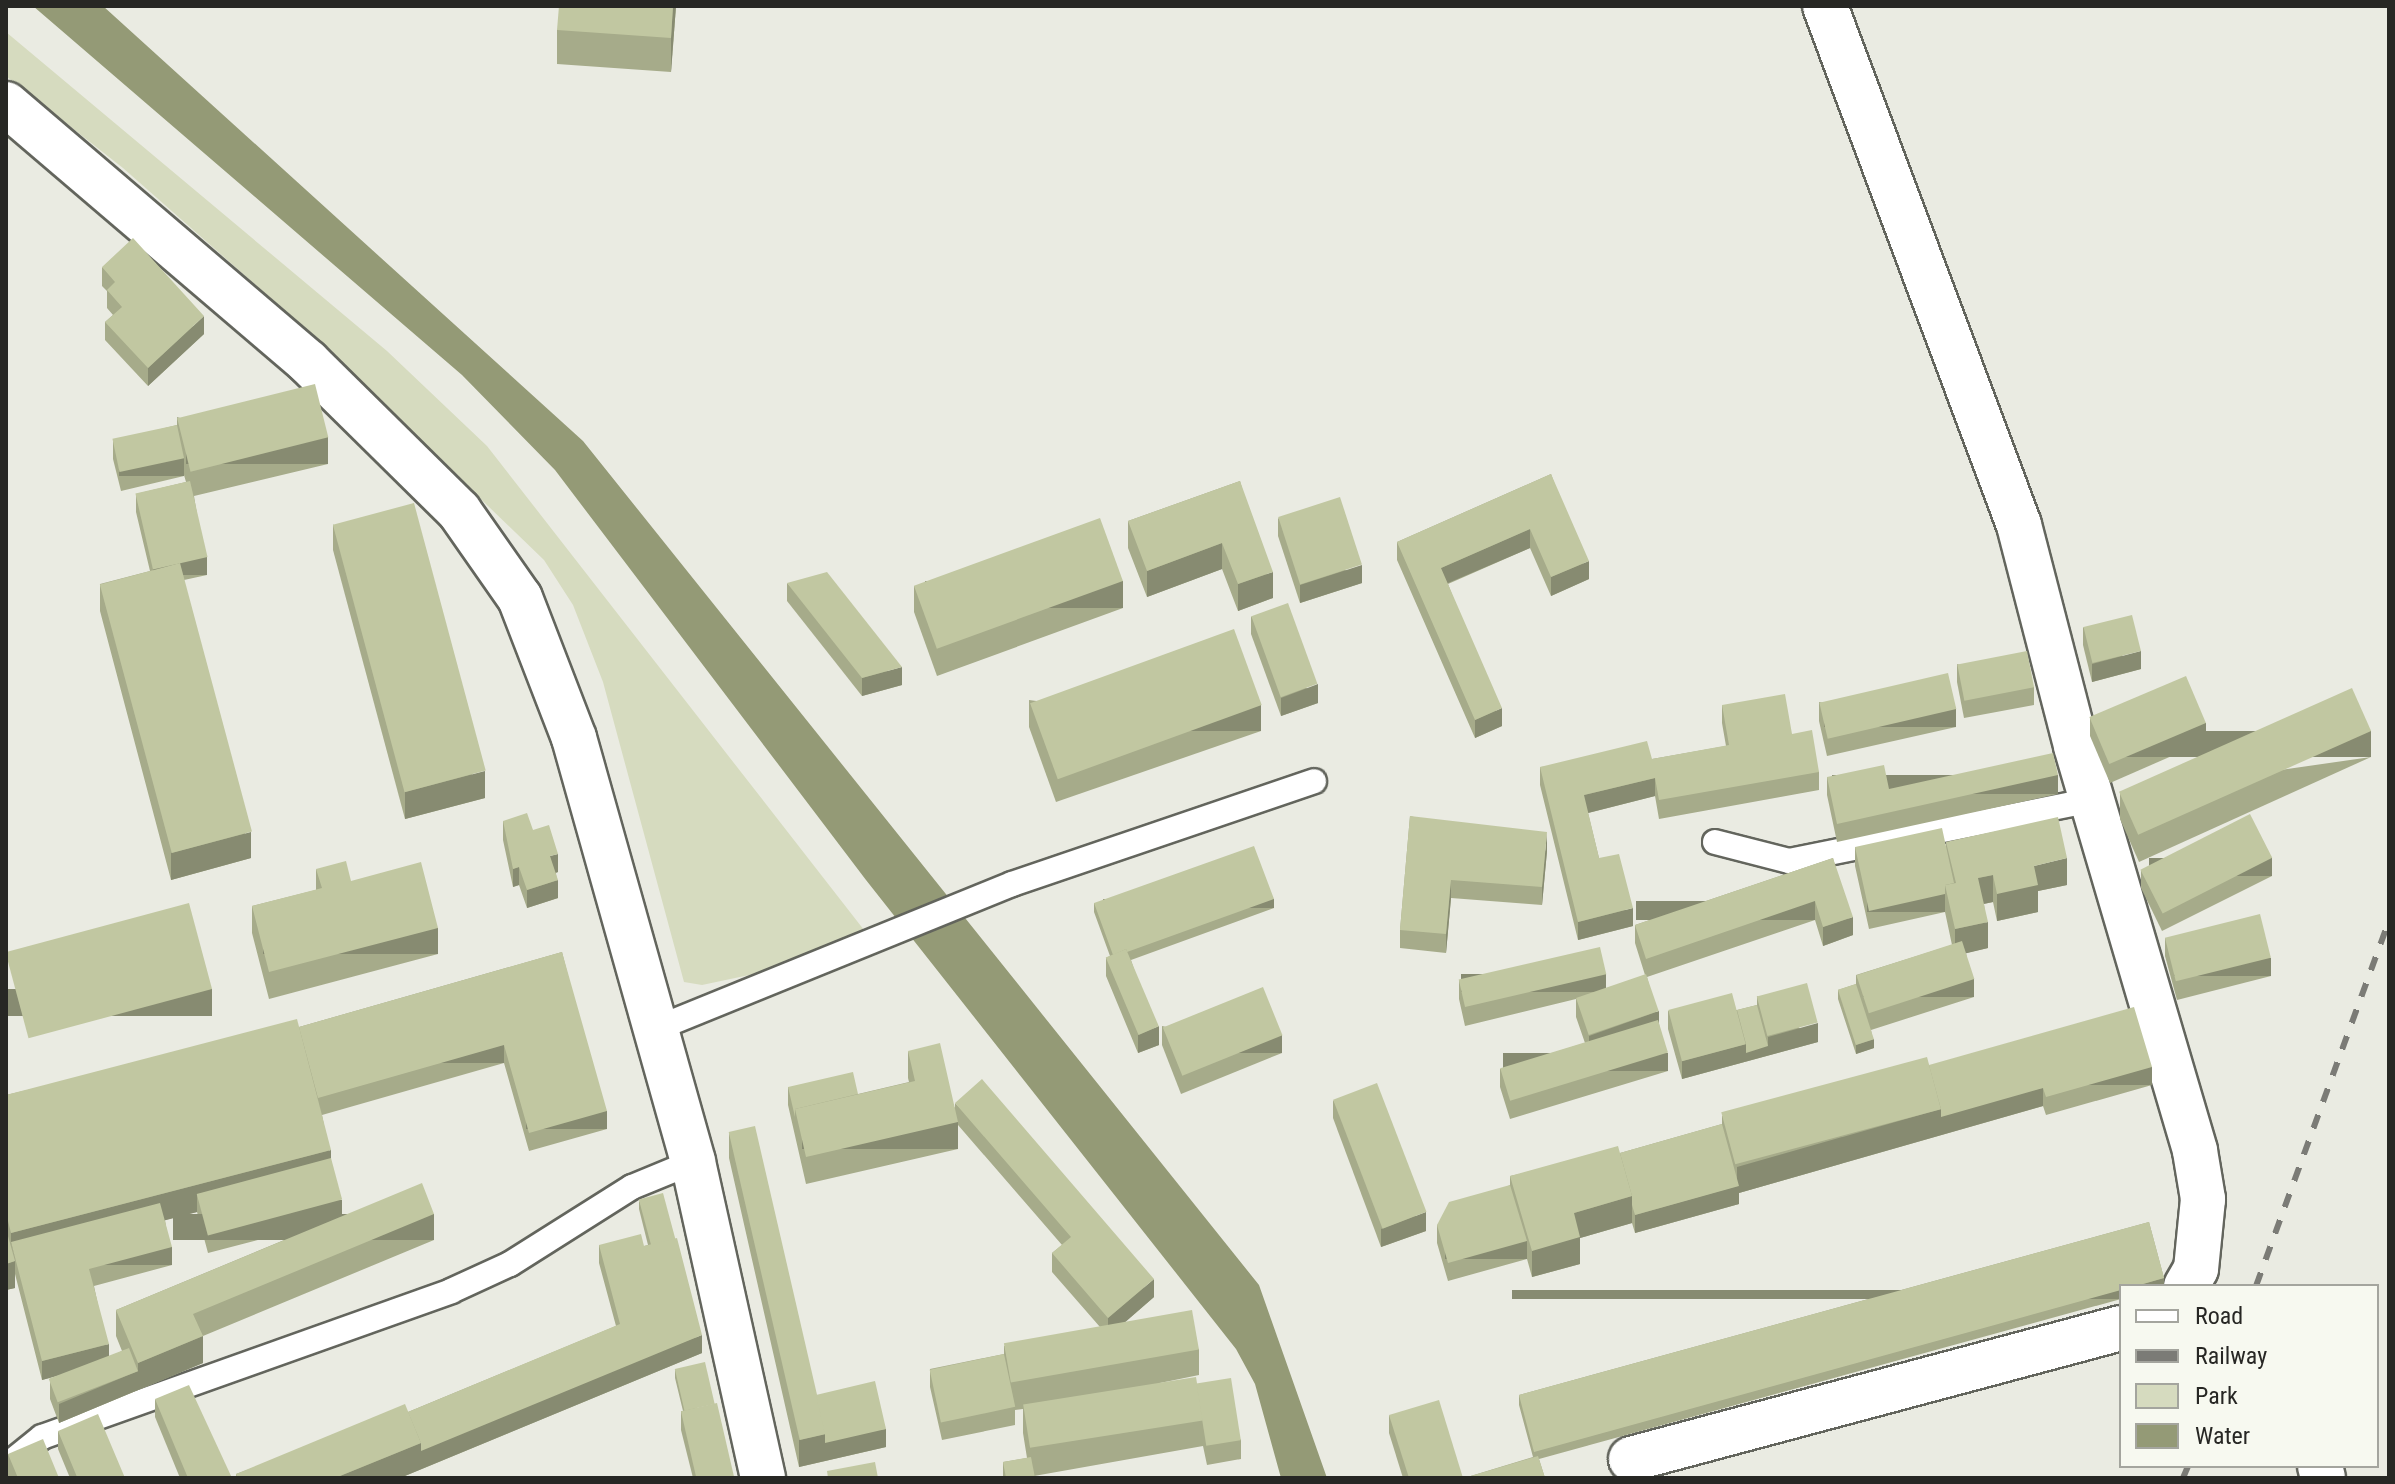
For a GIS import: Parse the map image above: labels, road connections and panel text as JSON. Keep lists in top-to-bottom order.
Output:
{
  "legend": [
    "Road",
    "Railway",
    "Park",
    "Water"
  ]
}
